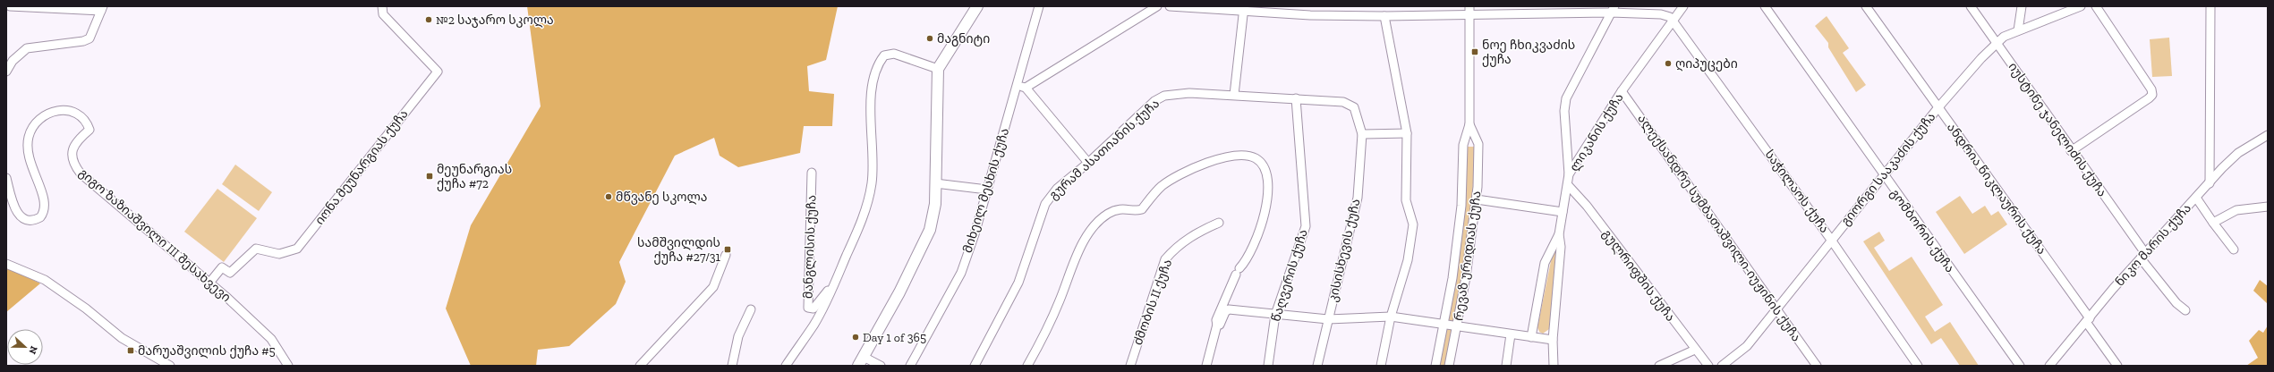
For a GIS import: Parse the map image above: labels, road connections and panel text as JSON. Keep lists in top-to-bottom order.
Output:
{
  "streets": {
    "street": [
      "იუსტინე ჯანელიძის ქუჩა",
      "ლიკანის ქუჩა",
      "გურამ ასათიანის ქუჩა",
      "იონა მეუნარგიას ქუჩა",
      "გიორგი სააკაძის ქუჩა",
      "ანდრია წიკლაურის ქუჩა",
      "მიხეილ მესხის ქუჩა",
      "საჭილაოს ქუჩა",
      "ალექსანდრე სუმბათაშვილი-იუჟინის ქუჩა",
      "გომბორის ქუჩა",
      "გიგო ზაზიაშვილი III შესახვევი",
      "ნიკო მარის ქუჩა",
      "მანგლისის ქუჩა",
      "კისისხევის ქუჩა",
      "რევაზ ურიდიას ქუჩა",
      "წაღვერის ქუჩა",
      "გულრიფშის ქუჩა",
      "ძმობის II ქუჩა"
    ]
  },
  "crossings": [
    ["იუსტინე ჯანელიძის ქუჩა", "გიორგი სააკაძის ქუჩა"],
    ["იუსტინე ჯანელიძის ქუჩა", "ნიკო მარის ქუჩა"],
    ["ლიკანის ქუჩა", "საჭილაოს ქუჩა"],
    ["ლიკანის ქუჩა", "ალექსანდრე სუმბათაშვილი-იუჟინის ქუჩა"],
    ["ლიკანის ქუჩა", "გულრიფშის ქუჩა"],
    ["გურამ ასათიანის ქუჩა", "კისისხევის ქუჩა"],
    ["გურამ ასათიანის ქუჩა", "წაღვერის ქუჩა"],
    ["იონა მეუნარგიას ქუჩა", "გიგო ზაზიაშვილი III შესახვევი"],
    ["გიორგი სააკაძის ქუჩა", "ანდრია წიკლაურის ქუჩა"],
    ["გიორგი სააკაძის ქუჩა", "საჭილაოს ქუჩა"],
    ["გიორგი სააკაძის ქუჩა", "ალექსანდრე სუმბათაშვილი-იუჟინის ქუჩა"],
    ["გიორგი სააკაძის ქუჩა", "გომბორის ქუჩა"],
    ["ანდრია წიკლაურის ქუჩა", "ნიკო მარის ქუჩა"]
  ],
  "places": {
    "other": [
      "№2 საჯარო სკოლა",
      "მაგნიტი",
      "ღიპუცები",
      "მწვანე სკოლა",
      "Day 1 of 365"
    ],
    "transit": [
      "ნოე ჩხიკვაძის ქუჩა",
      "მეუნარგიას ქუჩა #72",
      "სამშვილდის ქუჩა #27/31",
      "მარუაშვილის ქუჩა #5"
    ]
  },
  "north": "right"
}
